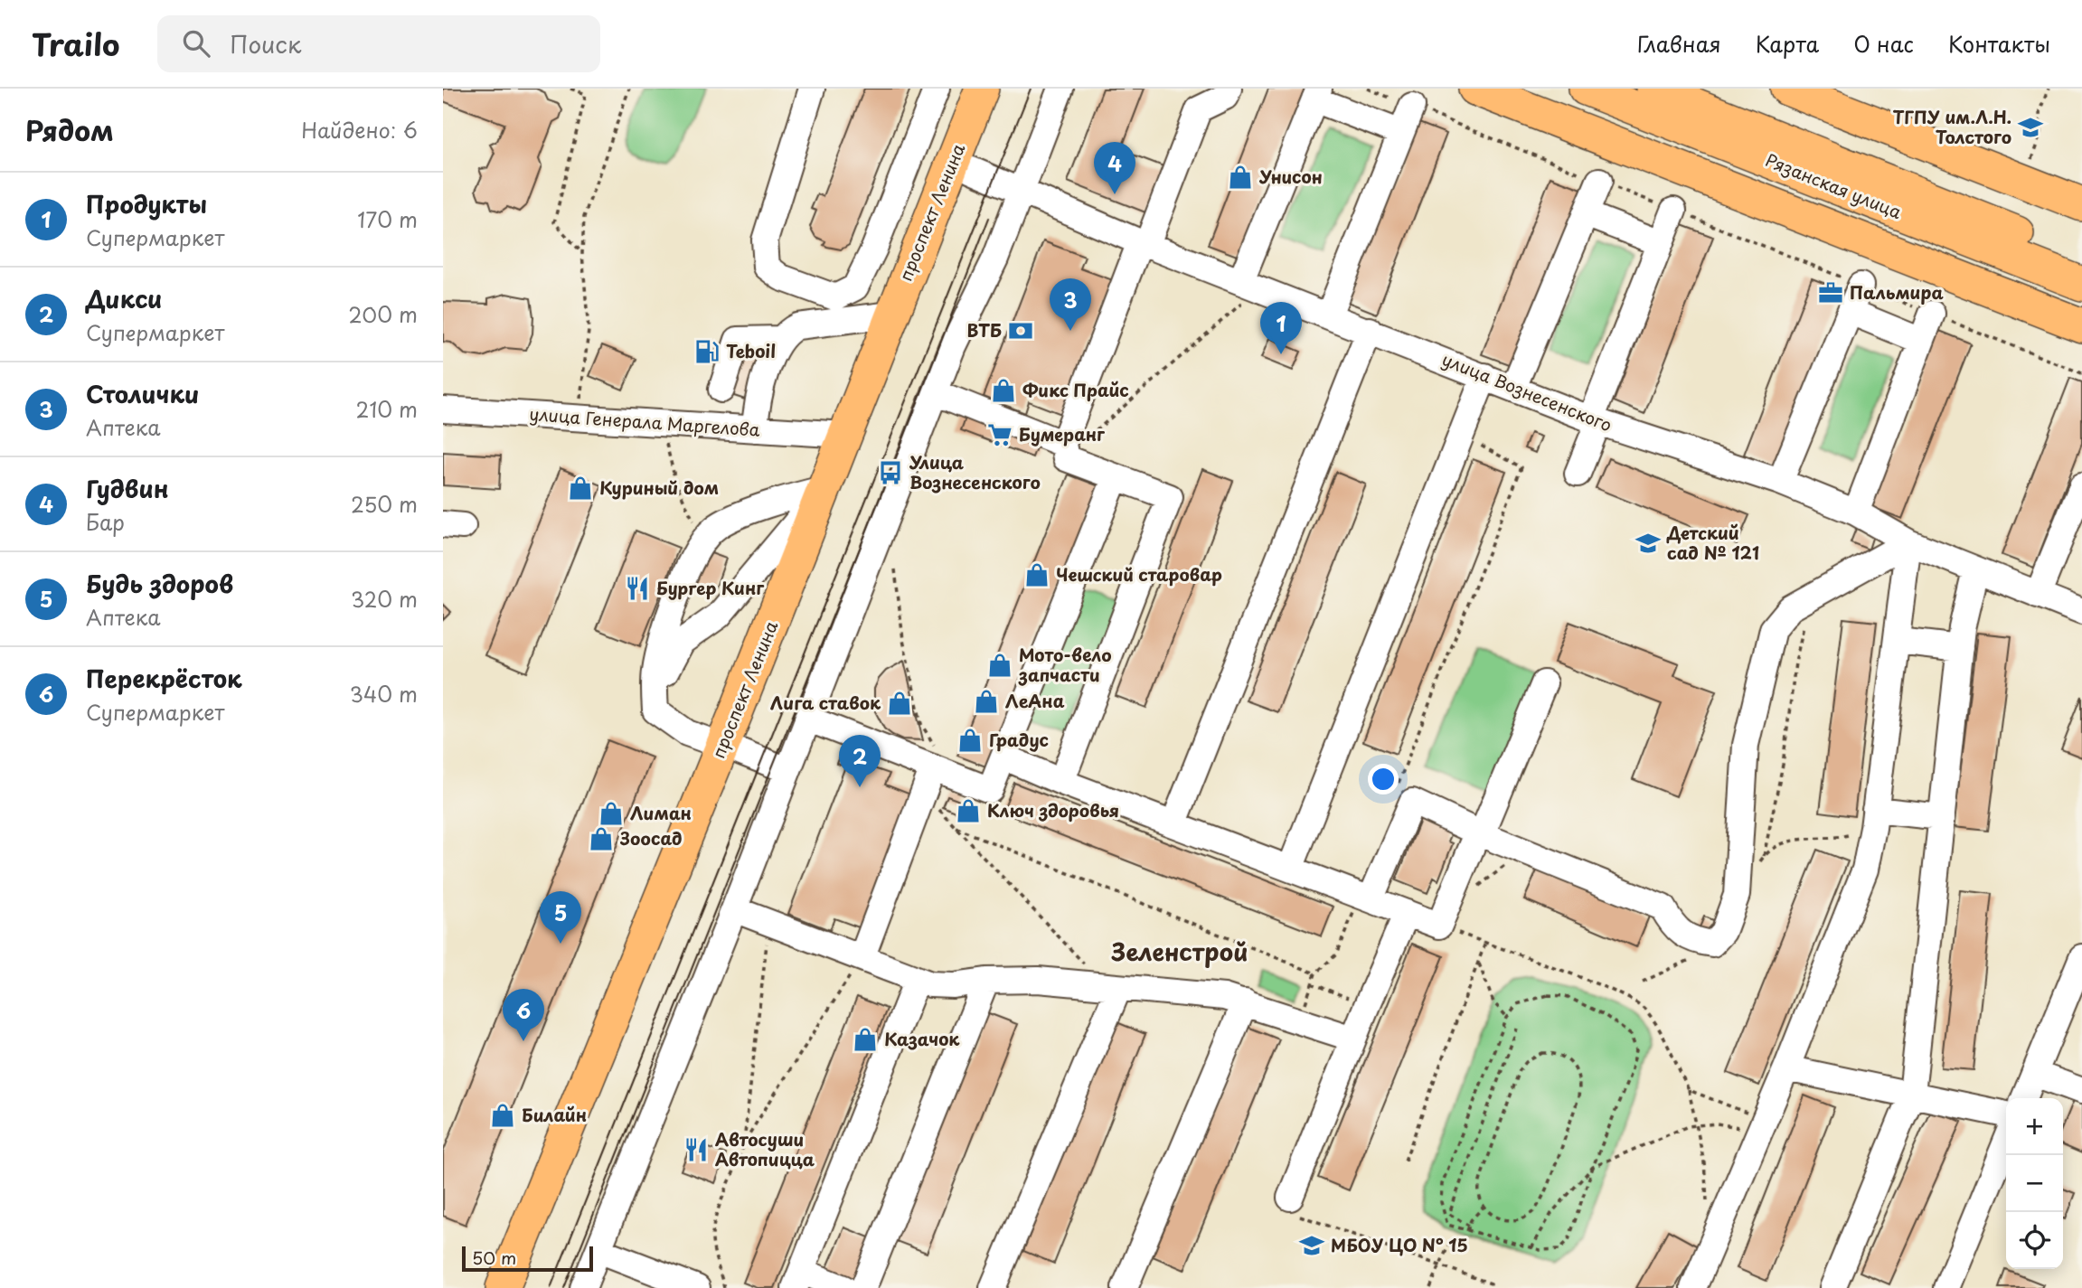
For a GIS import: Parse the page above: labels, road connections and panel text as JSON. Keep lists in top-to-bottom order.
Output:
{
  "streets": {
    "main road": ["Рязанская улица", "проспект Ленина"],
    "street": ["улица Вознесенского", "улица Генерала Маргелова"]
  },
  "crossings": [
    ["проспект Ленина", "улица Вознесенского"],
    ["проспект Ленина", "улица Генерала Маргелова"]
  ],
  "districts": ["Зеленстрой"],
  "places": {
    "school or university": ["ТГПУ им.Л.Н. Толстого", "Детский сад № 121", "МБОУ ЦО N° 15"],
    "shop": [
      "Унисон",
      "Фикс Прайс",
      "Куриный дом",
      "Чешский старовар",
      "Мото-вело запчасти",
      "ЛеАна",
      "Лига ставок",
      "Градус",
      "Ключ здоровья",
      "Лиман",
      "Зоосад",
      "Казачок",
      "Билайн"
    ],
    "office": ["Пальмира"],
    "bank": ["ВТБ"],
    "fuel station": ["Teboil"],
    "supermarket": ["Бумеранг"],
    "bus stop": ["Улица Вознесенского"],
    "restaurant": ["Бургер Кинг", "Автосуши Автопицца"]
  },
  "scale_bar": "50 m",
  "page": {
    "header": "Trailo",
    "search": "Поиск",
    "nav": [
      "Главная",
      "Карта",
      "О нас",
      "Контакты"
    ],
    "heading": ["Рядом", "Найдено: 6"],
    "pins": [
      "4",
      "3",
      "1",
      "2",
      "5",
      "6"
    ],
    "list": [
      {
        "mark": "1",
        "name": "Продукты",
        "note": "Супермаркет",
        "value": "170 m"
      },
      {
        "mark": "2",
        "name": "Дикси",
        "note": "Супермаркет",
        "value": "200 m"
      },
      {
        "mark": "3",
        "name": "Столички",
        "note": "Аптека",
        "value": "210 m"
      },
      {
        "mark": "4",
        "name": "Гудвин",
        "note": "Бар",
        "value": "250 m"
      },
      {
        "mark": "5",
        "name": "Будь здоров",
        "note": "Аптека",
        "value": "320 m"
      },
      {
        "mark": "6",
        "name": "Перекрёсток",
        "note": "Супермаркет",
        "value": "340 m"
      }
    ],
    "map_buttons": ["+", "−"],
    "scale": "50 m"
  }
}
